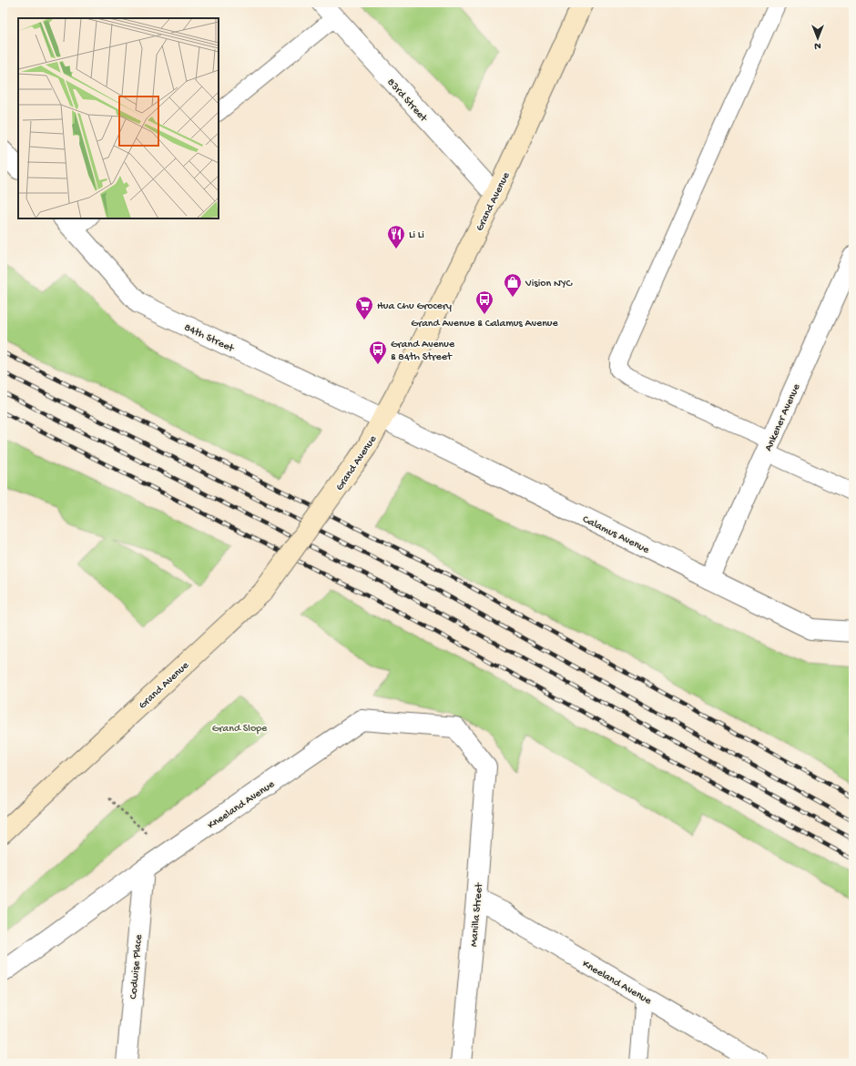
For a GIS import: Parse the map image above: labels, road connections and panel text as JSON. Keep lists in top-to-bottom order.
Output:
{
  "streets": {
    "main road": ["Grand Avenue"],
    "street": [
      "83rd Street",
      "84th Street",
      "Ankener Avenue",
      "Calamus Avenue",
      "Kneeland Avenue",
      "Manilla Street",
      "Codwise Place"
    ]
  },
  "crossings": [
    ["83rd Street", "Grand Avenue"],
    ["Grand Avenue", "84th Street"],
    ["Grand Avenue", "Calamus Avenue"],
    ["84th Street", "Calamus Avenue"],
    ["Ankener Avenue", "Calamus Avenue"],
    ["Kneeland Avenue", "Manilla Street"],
    ["Kneeland Avenue", "Codwise Place"]
  ],
  "parks": ["Grand Slope"],
  "places": {
    "restaurant": ["Li Li"],
    "shop": ["Vision NYC"],
    "bus stop": ["Grand Avenue & Calamus Avenue", "Grand Avenue & 84th Street"],
    "supermarket": ["Hua Chu Grocery"]
  },
  "north": "bottom"
}
